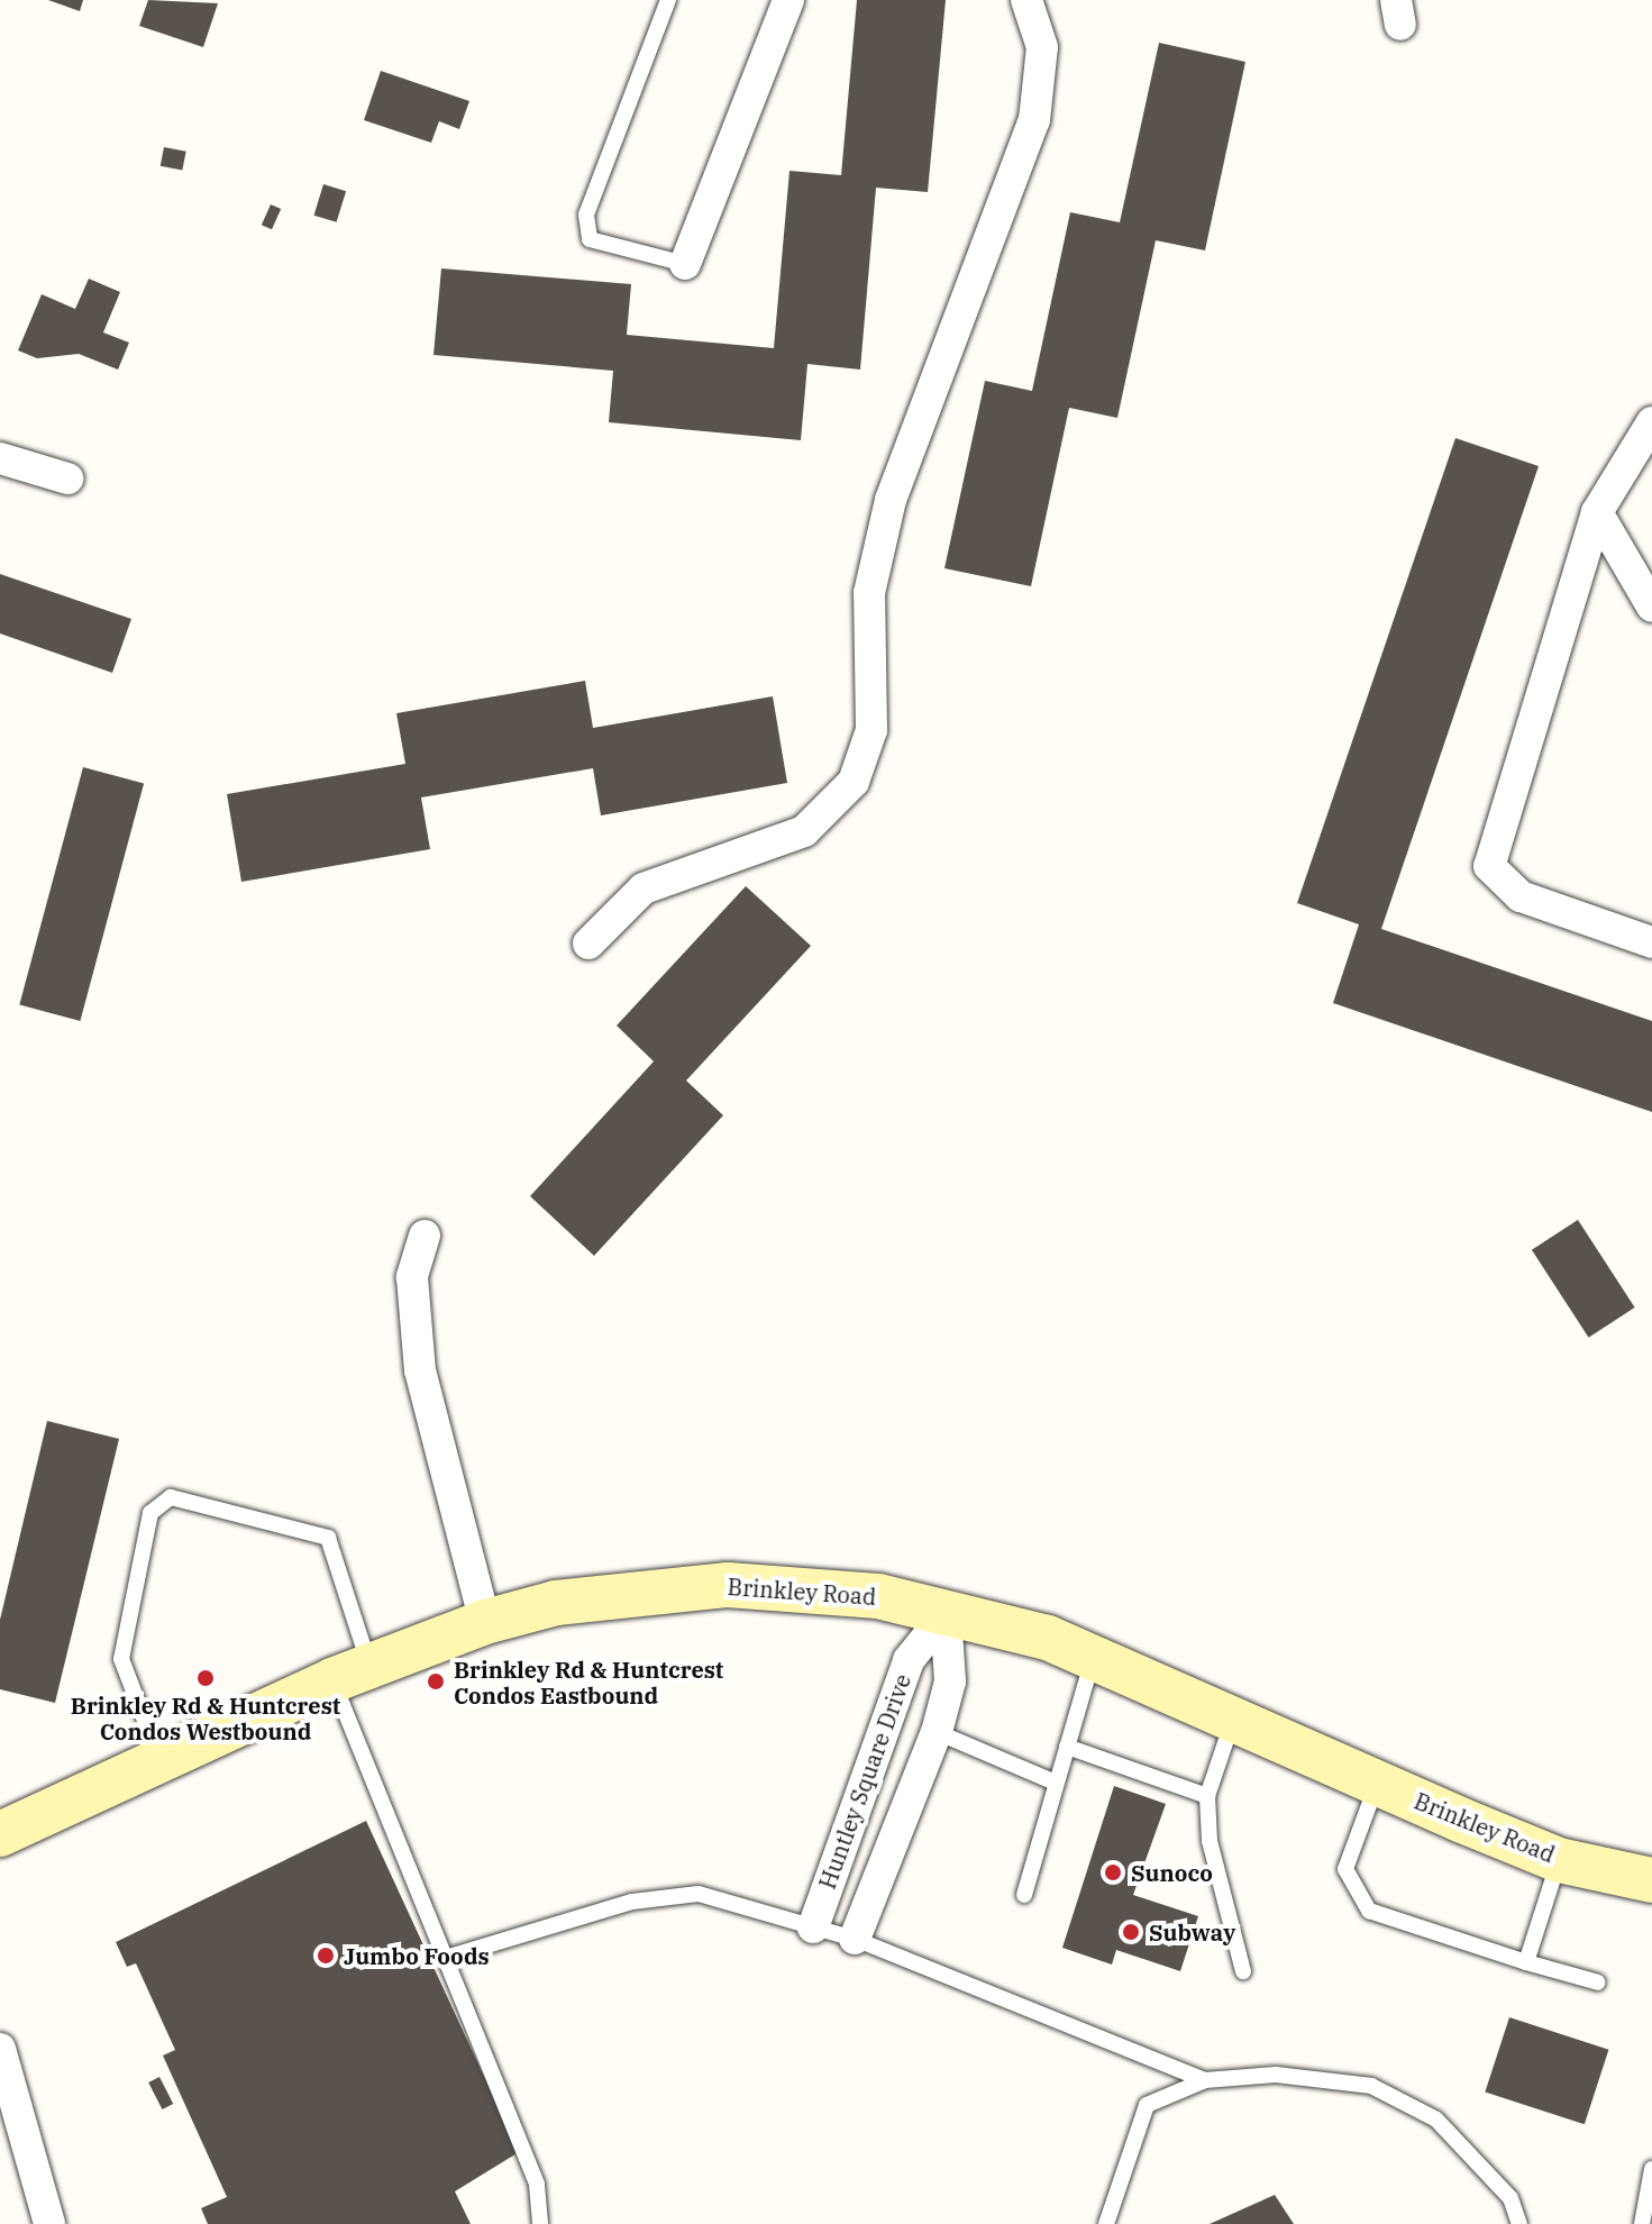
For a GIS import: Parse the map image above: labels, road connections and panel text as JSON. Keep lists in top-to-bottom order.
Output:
{
  "streets": {
    "main road": ["Brinkley Road"],
    "street": ["Huntley Square Drive"]
  },
  "crossings": [
    ["Brinkley Road", "Huntley Square Drive"]
  ],
  "places": [
    "Brinkley Rd & Huntcrest Condos Westbound",
    "Brinkley Rd & Huntcrest Condos Eastbound",
    "Sunoco",
    "Subway",
    "Jumbo Foods"
  ]
}
